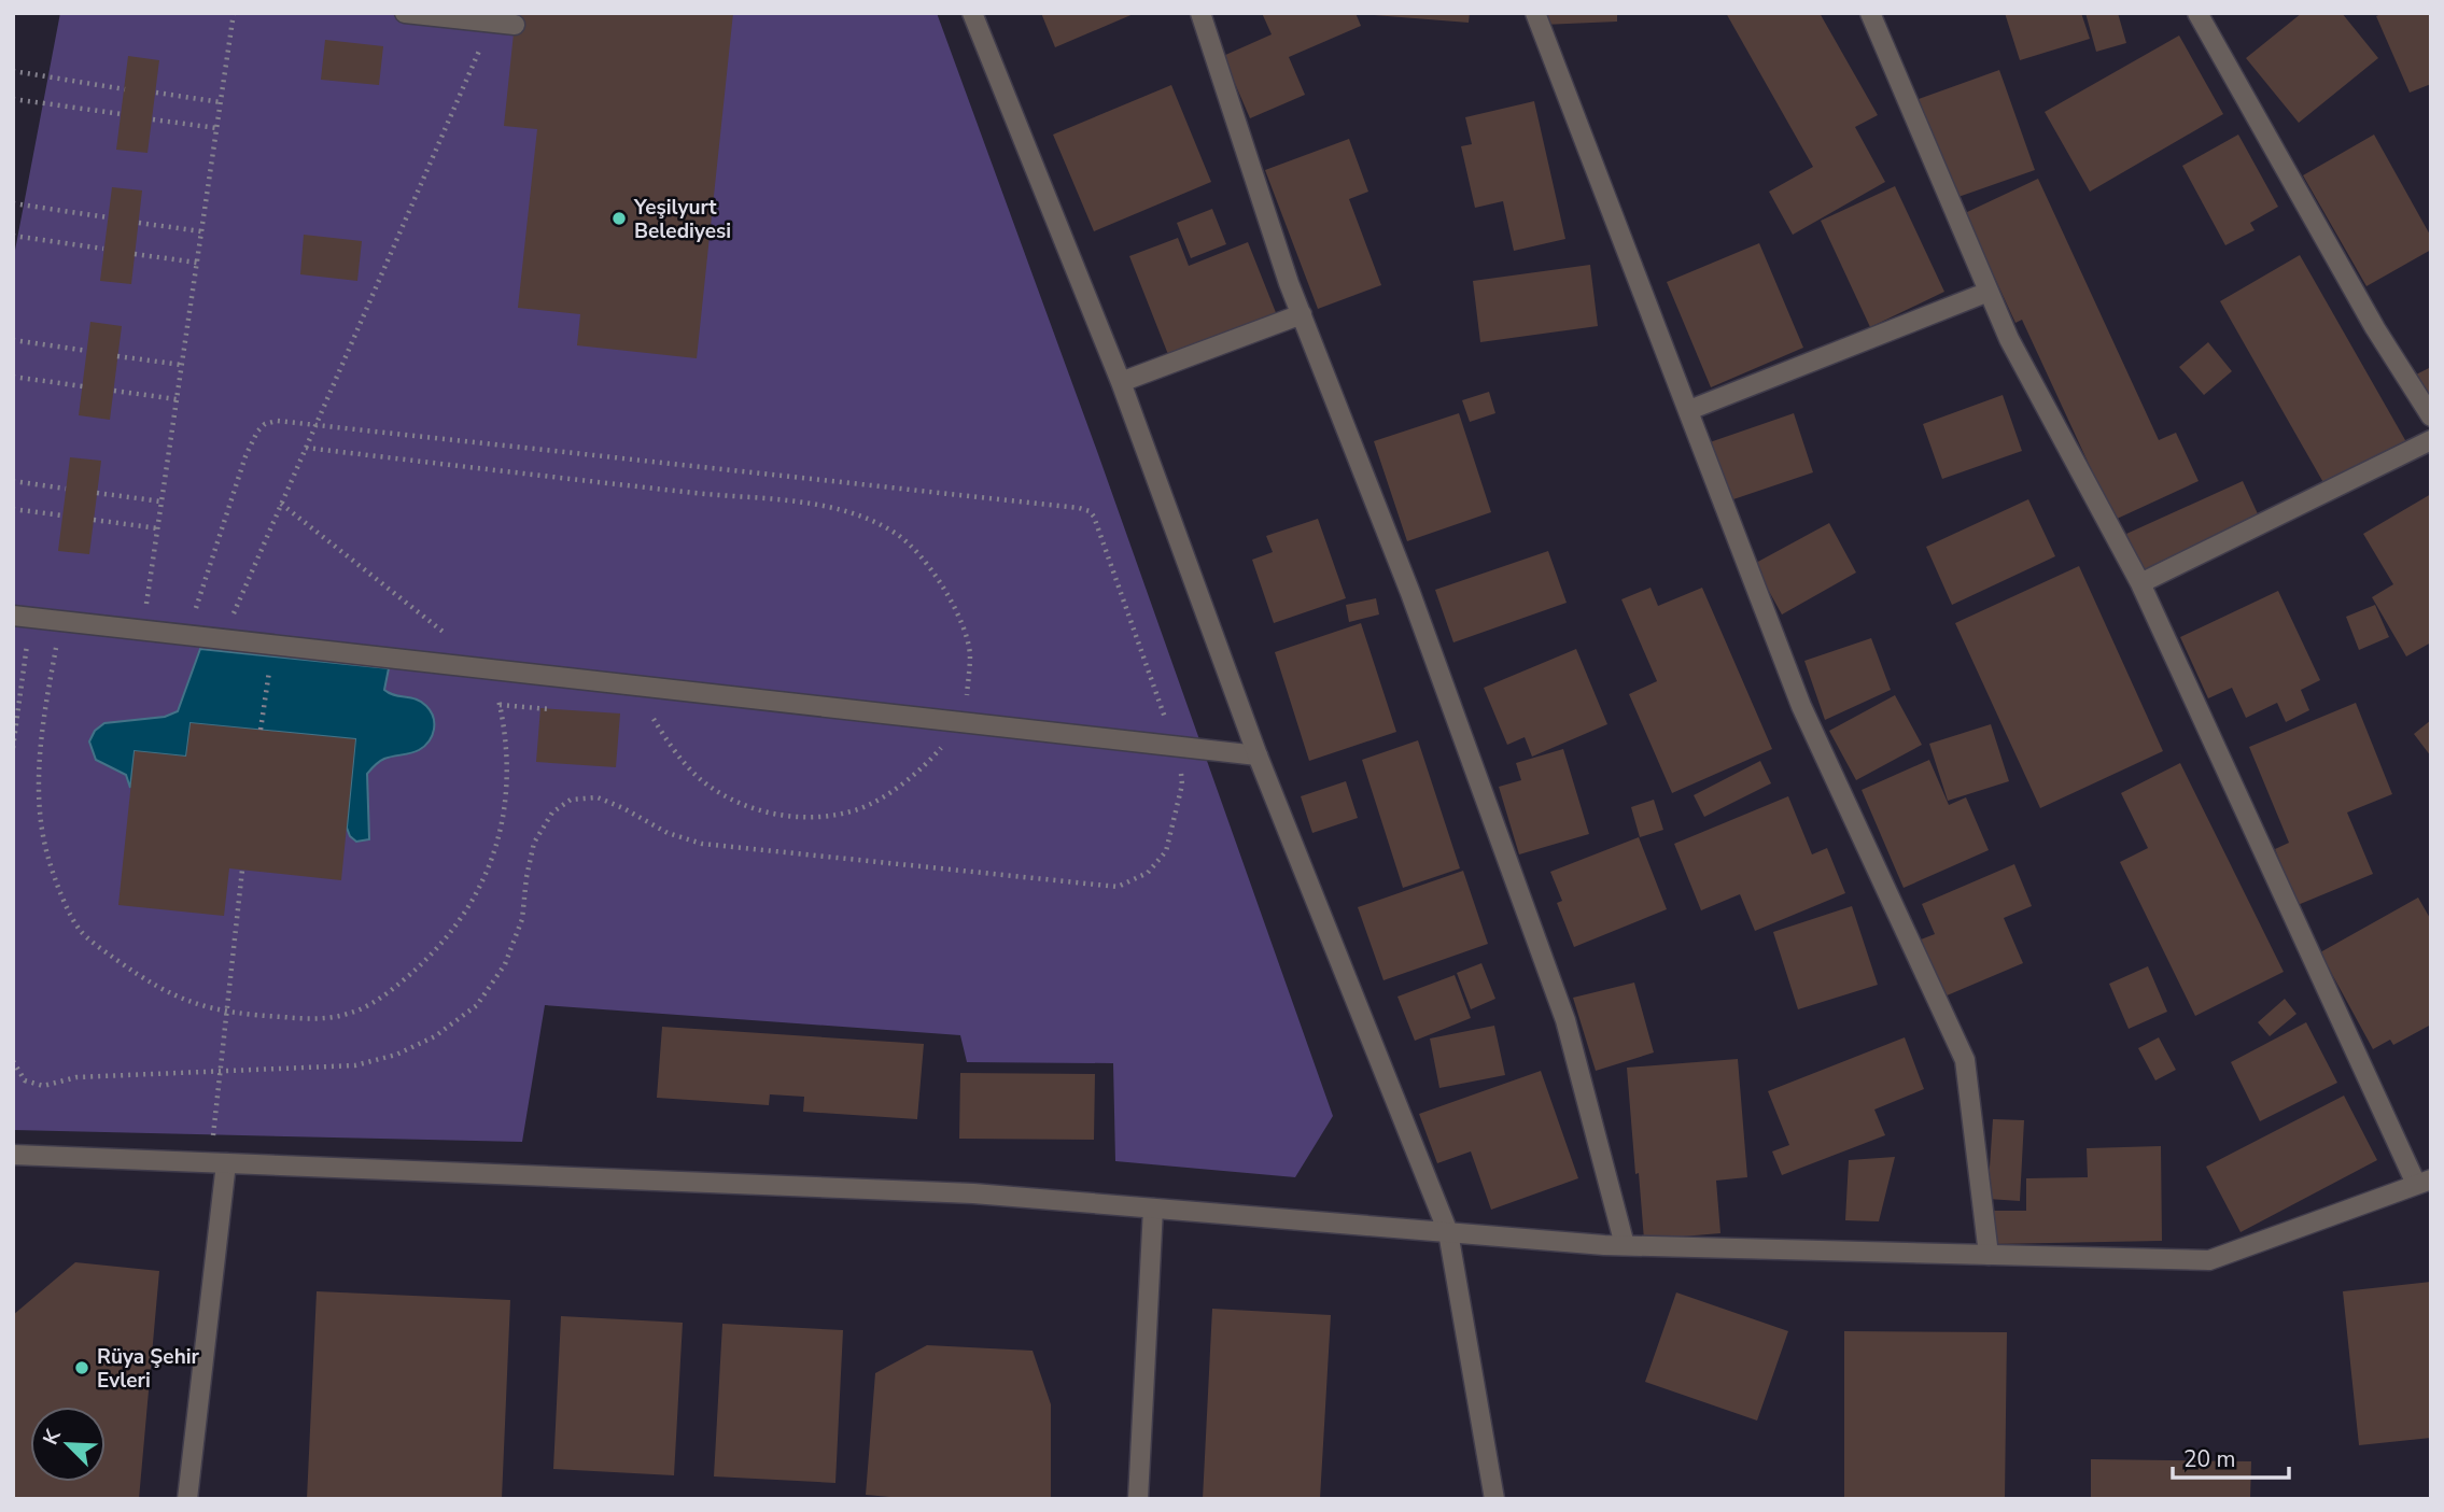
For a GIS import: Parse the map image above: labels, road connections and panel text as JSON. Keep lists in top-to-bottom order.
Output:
{
  "places": ["Yeşilyurt Belediyesi", "Rüya Şehir Evleri"],
  "scale_bar": "20 m",
  "north": "top left"
}
